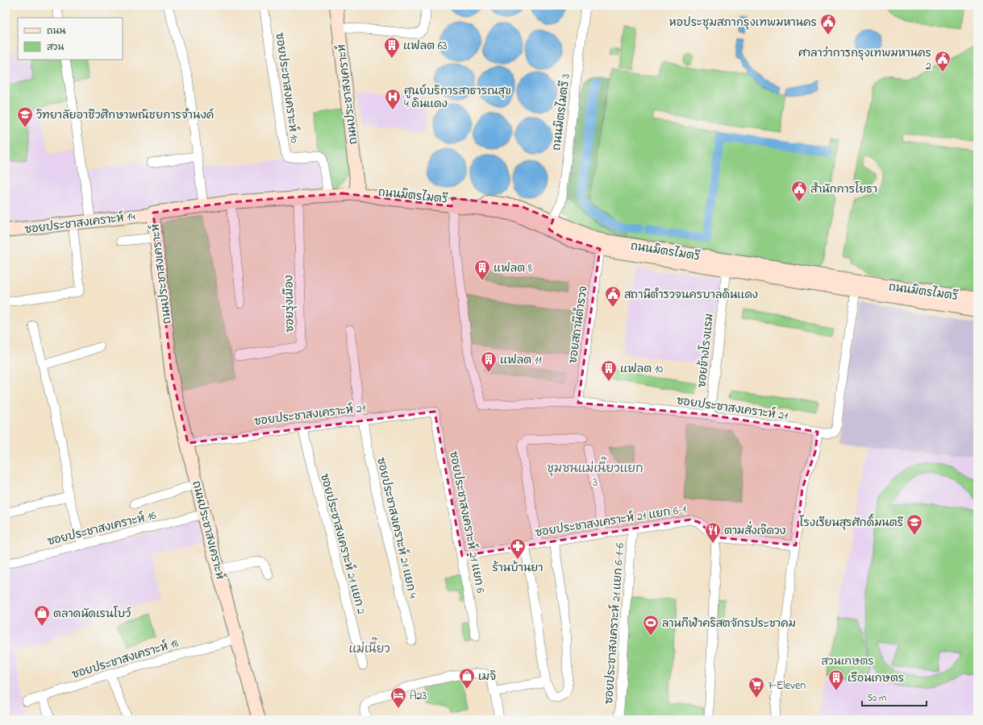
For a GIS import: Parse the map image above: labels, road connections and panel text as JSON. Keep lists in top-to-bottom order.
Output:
{
  "streets": {
    "main road": ["ถนนประชาสงเคราะห์", "ถนนมิตรไมตรี", "ซอยประชาสงเคราะห์ 14"],
    "street": [
      "ซอยประชาสงเคราะห์ 10",
      "ถนนมิตรไมตรี 3",
      "ซอยรุ่งเมือง",
      "ซอยสถานีตำรวจ",
      "ซอยข้างโรงแรม",
      "ซอยประชาสงเคราะห์ 21",
      "ซอยประชาสงเคราะห์ 21 แยก 6-1",
      "ซอยประชาสงเคราะห์ 21 แยก 6",
      "ซอยประชาสงเคราะห์ 16",
      "ซอยประชาสงเคราะห์ 21 แยก 4",
      "ซอยประชาสงเคราะห์ 21 แยก 2",
      "ซอยประชาสงเคราะห์ 21 แยก 6-1-6",
      "ซอยประชาสงเคราะห์ 18"
    ]
  },
  "crossings": [
    ["ซอยประชาสงเคราะห์ 10", "ถนนประชาสงเคราะห์"],
    ["ถนนประชาสงเคราะห์", "ถนนมิตรไมตรี"],
    ["ถนนประชาสงเคราะห์", "ซอยประชาสงเคราะห์ 14"],
    ["ถนนประชาสงเคราะห์", "ซอยรุ่งเมือง"],
    ["ถนนประชาสงเคราะห์", "ซอยประชาสงเคราะห์ 21"],
    ["ถนนประชาสงเคราะห์", "ซอยประชาสงเคราะห์ 16"],
    ["ถนนประชาสงเคราะห์", "ซอยประชาสงเคราะห์ 18"],
    ["ถนนมิตรไมตรี 3", "ถนนมิตรไมตรี"],
    ["ถนนมิตรไมตรี", "ซอยประชาสงเคราะห์ 21"],
    ["ซอยสถานีตำรวจ", "ซอยประชาสงเคราะห์ 21"],
    ["ซอยข้างโรงแรม", "ซอยประชาสงเคราะห์ 21"],
    ["ซอยประชาสงเคราะห์ 21", "ซอยประชาสงเคราะห์ 21 แยก 6"],
    ["ซอยประชาสงเคราะห์ 21", "ซอยประชาสงเคราะห์ 21 แยก 4"],
    ["ซอยประชาสงเคราะห์ 21", "ซอยประชาสงเคราะห์ 21 แยก 2"],
    ["ซอยประชาสงเคราะห์ 21 แยก 6-1", "ซอยประชาสงเคราะห์ 21 แยก 6"],
    ["ซอยประชาสงเคราะห์ 21 แยก 6-1", "ซอยประชาสงเคราะห์ 21 แยก 6-1-6"]
  ],
  "districts": ["ชุมชนแม่เนี๊ยวแยก 3", "แม่เนี๊ยว"],
  "parks": ["สวนเกษตร"],
  "places": {
    "public building": [
      "หอประชุมสภากรุงเทพมหานคร",
      "ศาลาว่าการกรุงเทพมหานคร 2",
      "สำนักการโยธา",
      "สถานีตำรวจนครบาลดินแดง"
    ],
    "building": [
      "แฟลต 63",
      "แฟลต 8",
      "แฟลต 11",
      "แฟลต 10",
      "เรือนเกษตร"
    ],
    "hospital": ["ศูนย์บริการสาธารณสุข 4 ดินแดง"],
    "school or university": ["วิทยาลัยอาชีวศึกษาพณิชยการจำนงค์", "โรงเรียนสุรศักดิ์มนตรี"],
    "restaurant": ["ตามสั่งเจ๊ดวง"],
    "pharmacy": ["ร้านบ้านยา"],
    "shop": ["ตลาดนัดเรนโบว์", "เมจิ"],
    "sports": ["ลานกีฬาคริสตจักรประชาคม"],
    "supermarket": ["7-Eleven"],
    "hotel": ["A23"]
  },
  "legend": ["ถนน", "สวน"],
  "scale_bar": "50 m"
}
